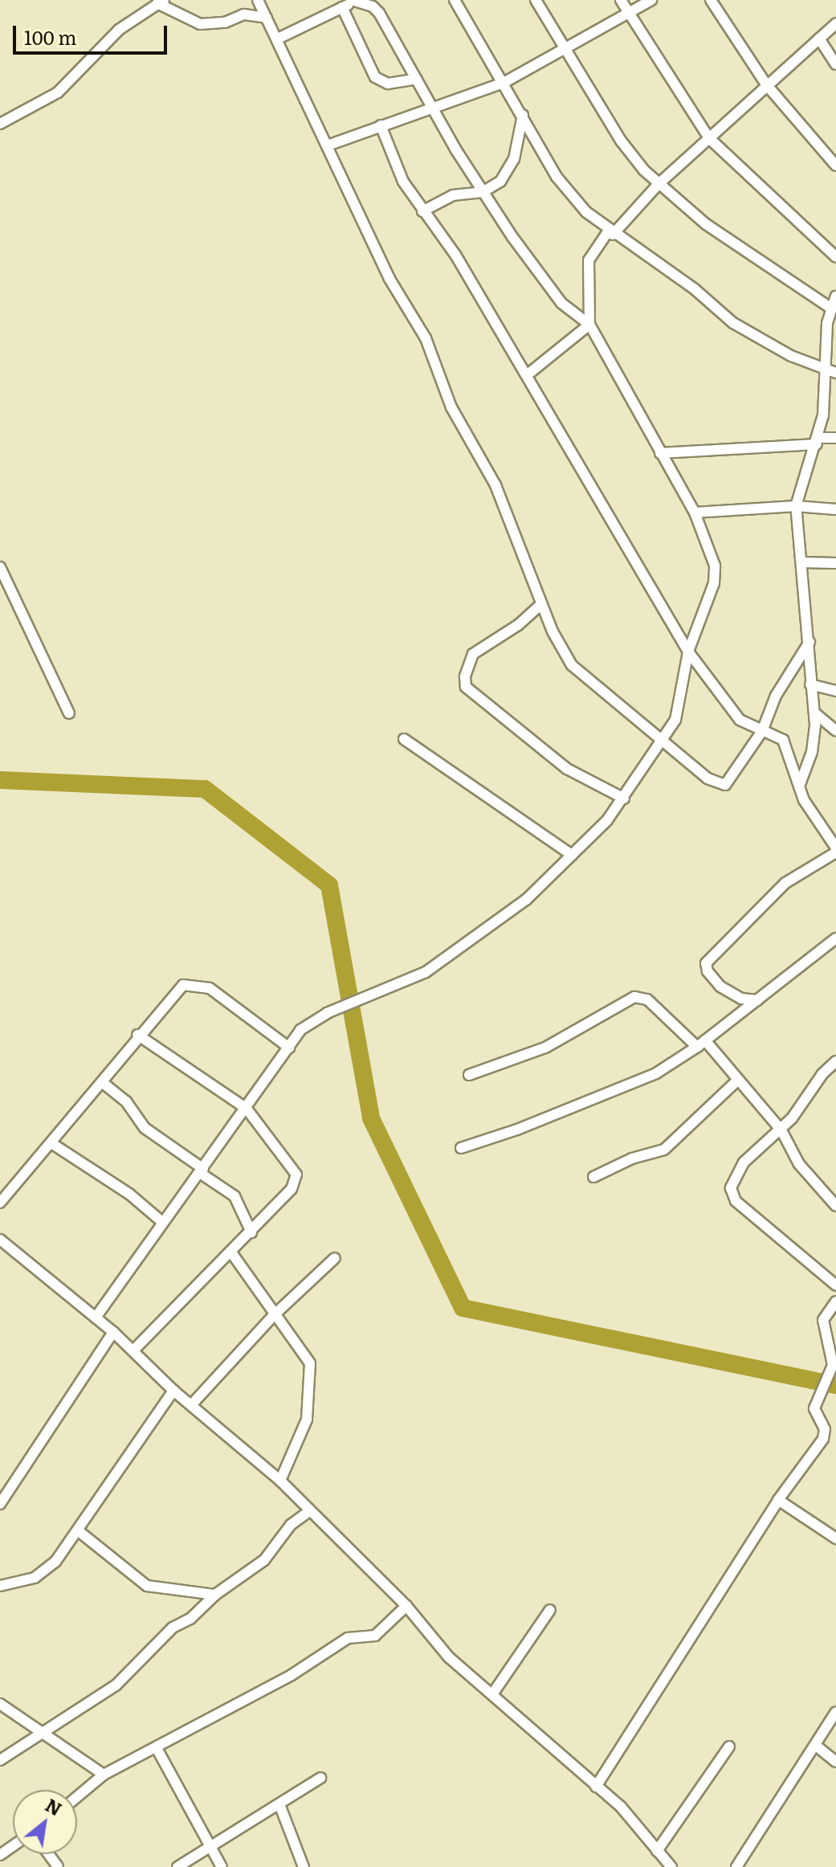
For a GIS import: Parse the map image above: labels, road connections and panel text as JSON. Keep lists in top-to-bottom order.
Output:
{
  "scale_bar": "100 m",
  "north": "top right"
}
